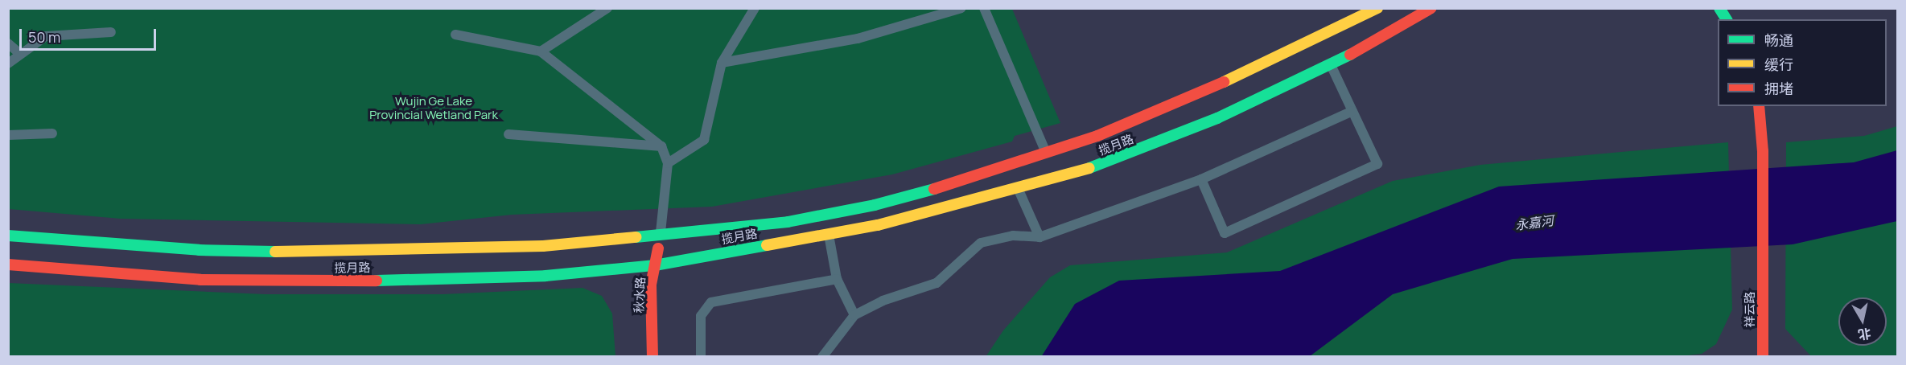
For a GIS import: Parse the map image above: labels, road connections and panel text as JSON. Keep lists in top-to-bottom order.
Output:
{
  "streets": {
    "street": ["揽月路", "秋水路", "祥云路"]
  },
  "crossings": [
    ["揽月路", "秋水路"]
  ],
  "water": ["永嘉河"],
  "parks": ["Wujin Ge Lake Provincial Wetland Park"],
  "legend": ["畅通", "缓行", "拥堵"],
  "scale_bar": "50 m",
  "north": "bottom"
}
